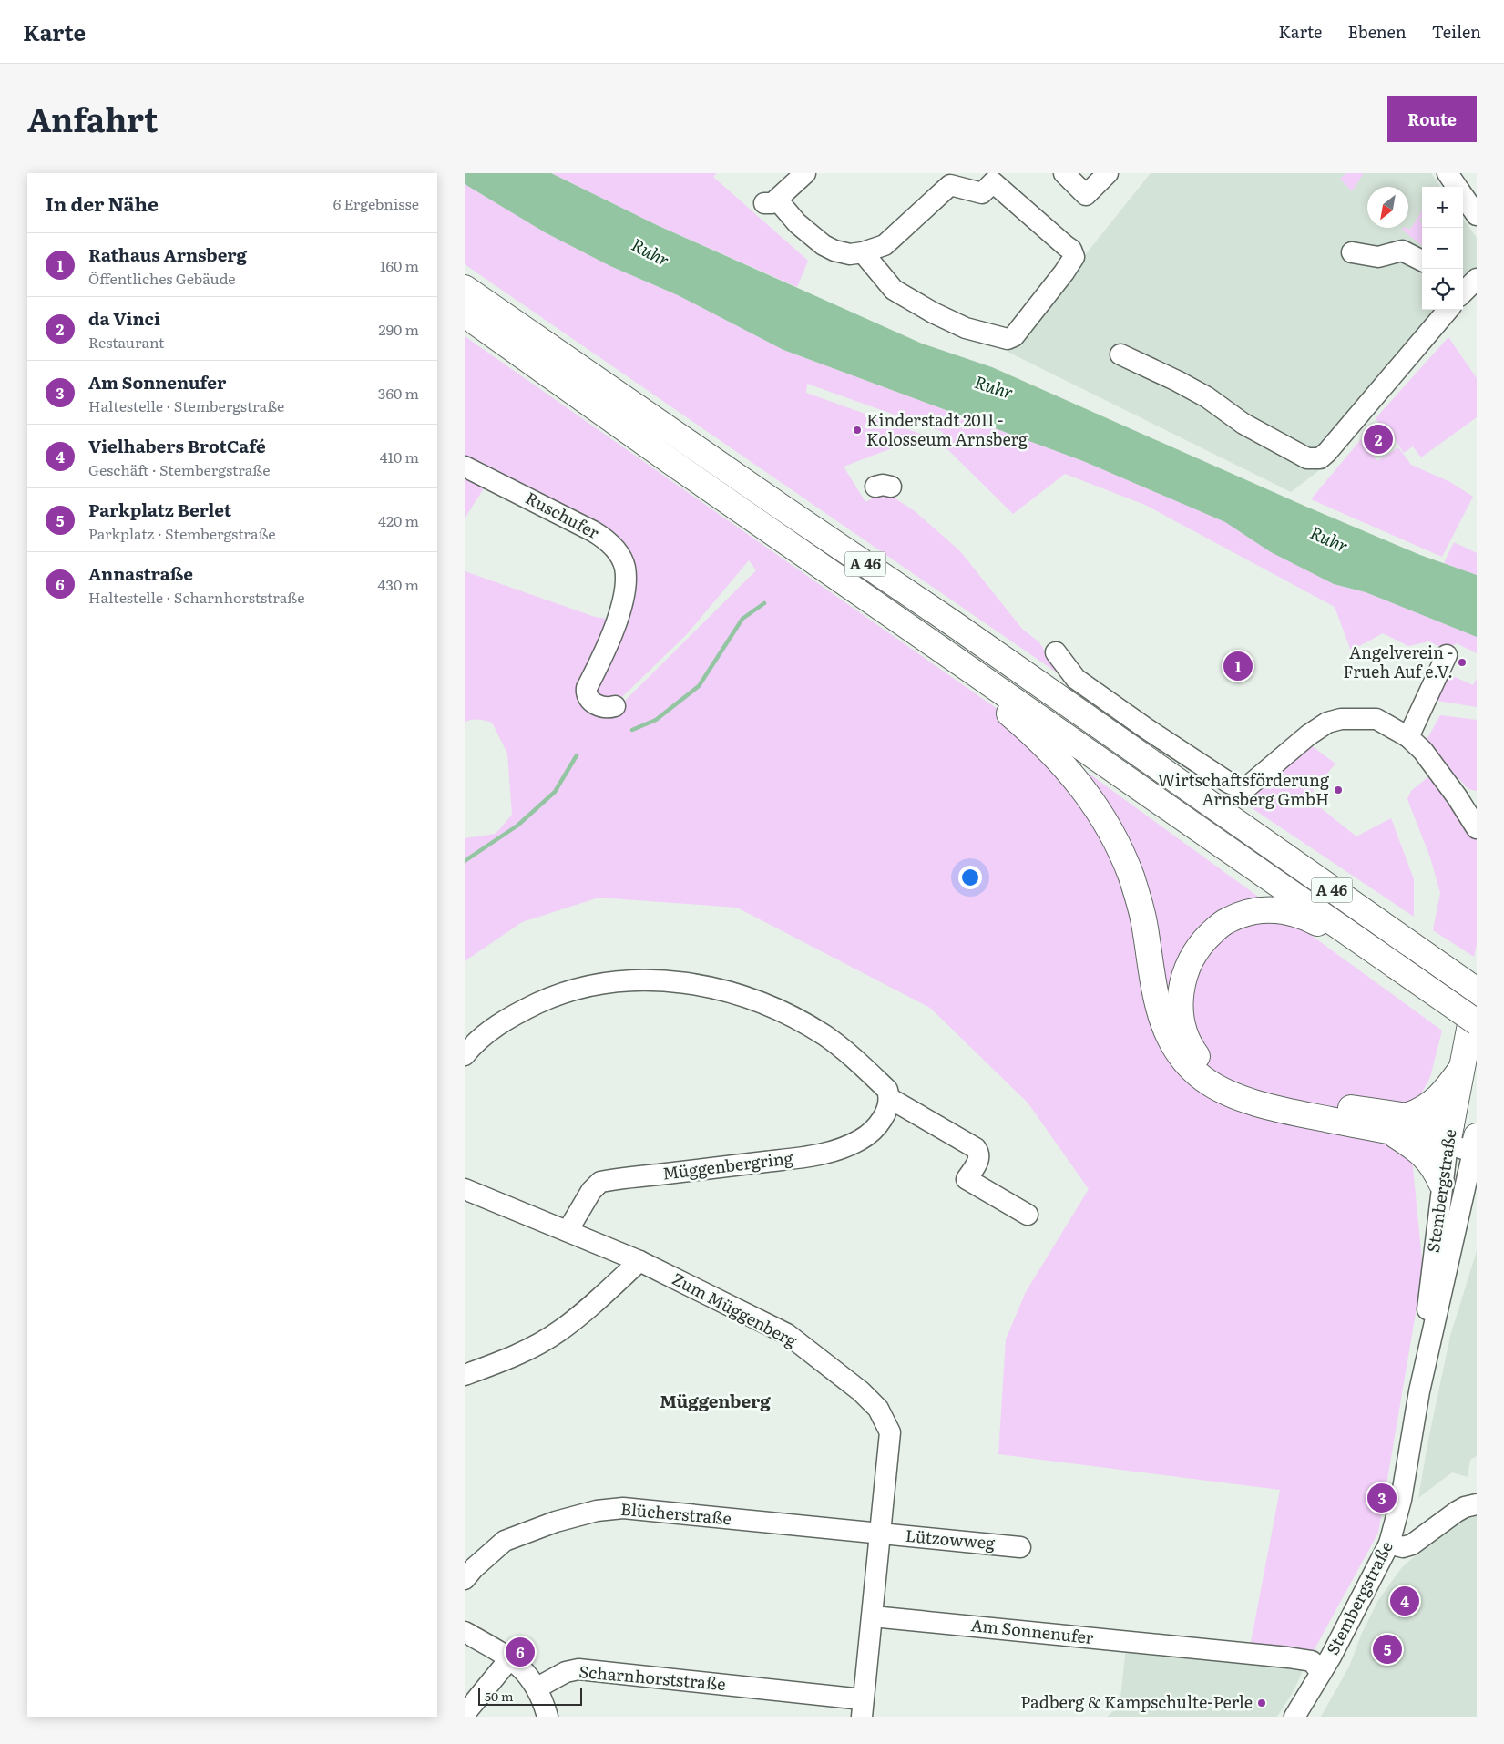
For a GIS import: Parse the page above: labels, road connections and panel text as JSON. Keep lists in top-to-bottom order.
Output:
{
  "streets": {
    "main road": ["A 46", "Stembergstraße"],
    "street": [
      "Ruschufer",
      "Müggenbergring",
      "Zum Müggenberg",
      "Blücherstraße",
      "Lützowweg",
      "Am Sonnenufer",
      "Scharnhorststraße"
    ]
  },
  "crossings": [
    ["A 46", "Stembergstraße"],
    ["Müggenbergring", "Zum Müggenberg"],
    ["Stembergstraße", "Am Sonnenufer"],
    ["Zum Müggenberg", "Blücherstraße"],
    ["Zum Müggenberg", "Lützowweg"],
    ["Zum Müggenberg", "Am Sonnenufer"],
    ["Zum Müggenberg", "Scharnhorststraße"],
    ["Blücherstraße", "Lützowweg"]
  ],
  "districts": ["Müggenberg"],
  "water": ["Ruhr"],
  "places": [
    "Kinderstadt 2011 - Kolosseum Arnsberg",
    "Angelverein - Frueh Auf e.V.",
    "Wirtschaftsförderung Arnsberg GmbH",
    "Padberg & Kampschulte-Perle"
  ],
  "scale_bar": "50 m",
  "north": "bottom left",
  "page": {
    "header": "Karte",
    "nav": ["Karte", "Ebenen", "Teilen"],
    "title": "Anfahrt",
    "buttons": "Route",
    "heading": ["In der Nähe", "6 Ergebnisse"],
    "map_buttons": ["+", "−"],
    "list": [
      {
        "mark": "1",
        "name": "Rathaus Arnsberg",
        "note": "Öffentliches Gebäude",
        "value": "160 m"
      },
      {
        "mark": "2",
        "name": "da Vinci",
        "note": "Restaurant",
        "value": "290 m"
      },
      {
        "mark": "3",
        "name": "Am Sonnenufer",
        "note": "Haltestelle · Stembergstraße",
        "value": "360 m"
      },
      {
        "mark": "4",
        "name": "Vielhabers BrotCafé",
        "note": "Geschäft · Stembergstraße",
        "value": "410 m"
      },
      {
        "mark": "5",
        "name": "Parkplatz Berlet",
        "note": "Parkplatz · Stembergstraße",
        "value": "420 m"
      },
      {
        "mark": "6",
        "name": "Annastraße",
        "note": "Haltestelle · Scharnhorststraße",
        "value": "430 m"
      }
    ],
    "pins": [
      "2",
      "1",
      "3",
      "4",
      "5",
      "6"
    ],
    "scale": "50 m"
  }
}
